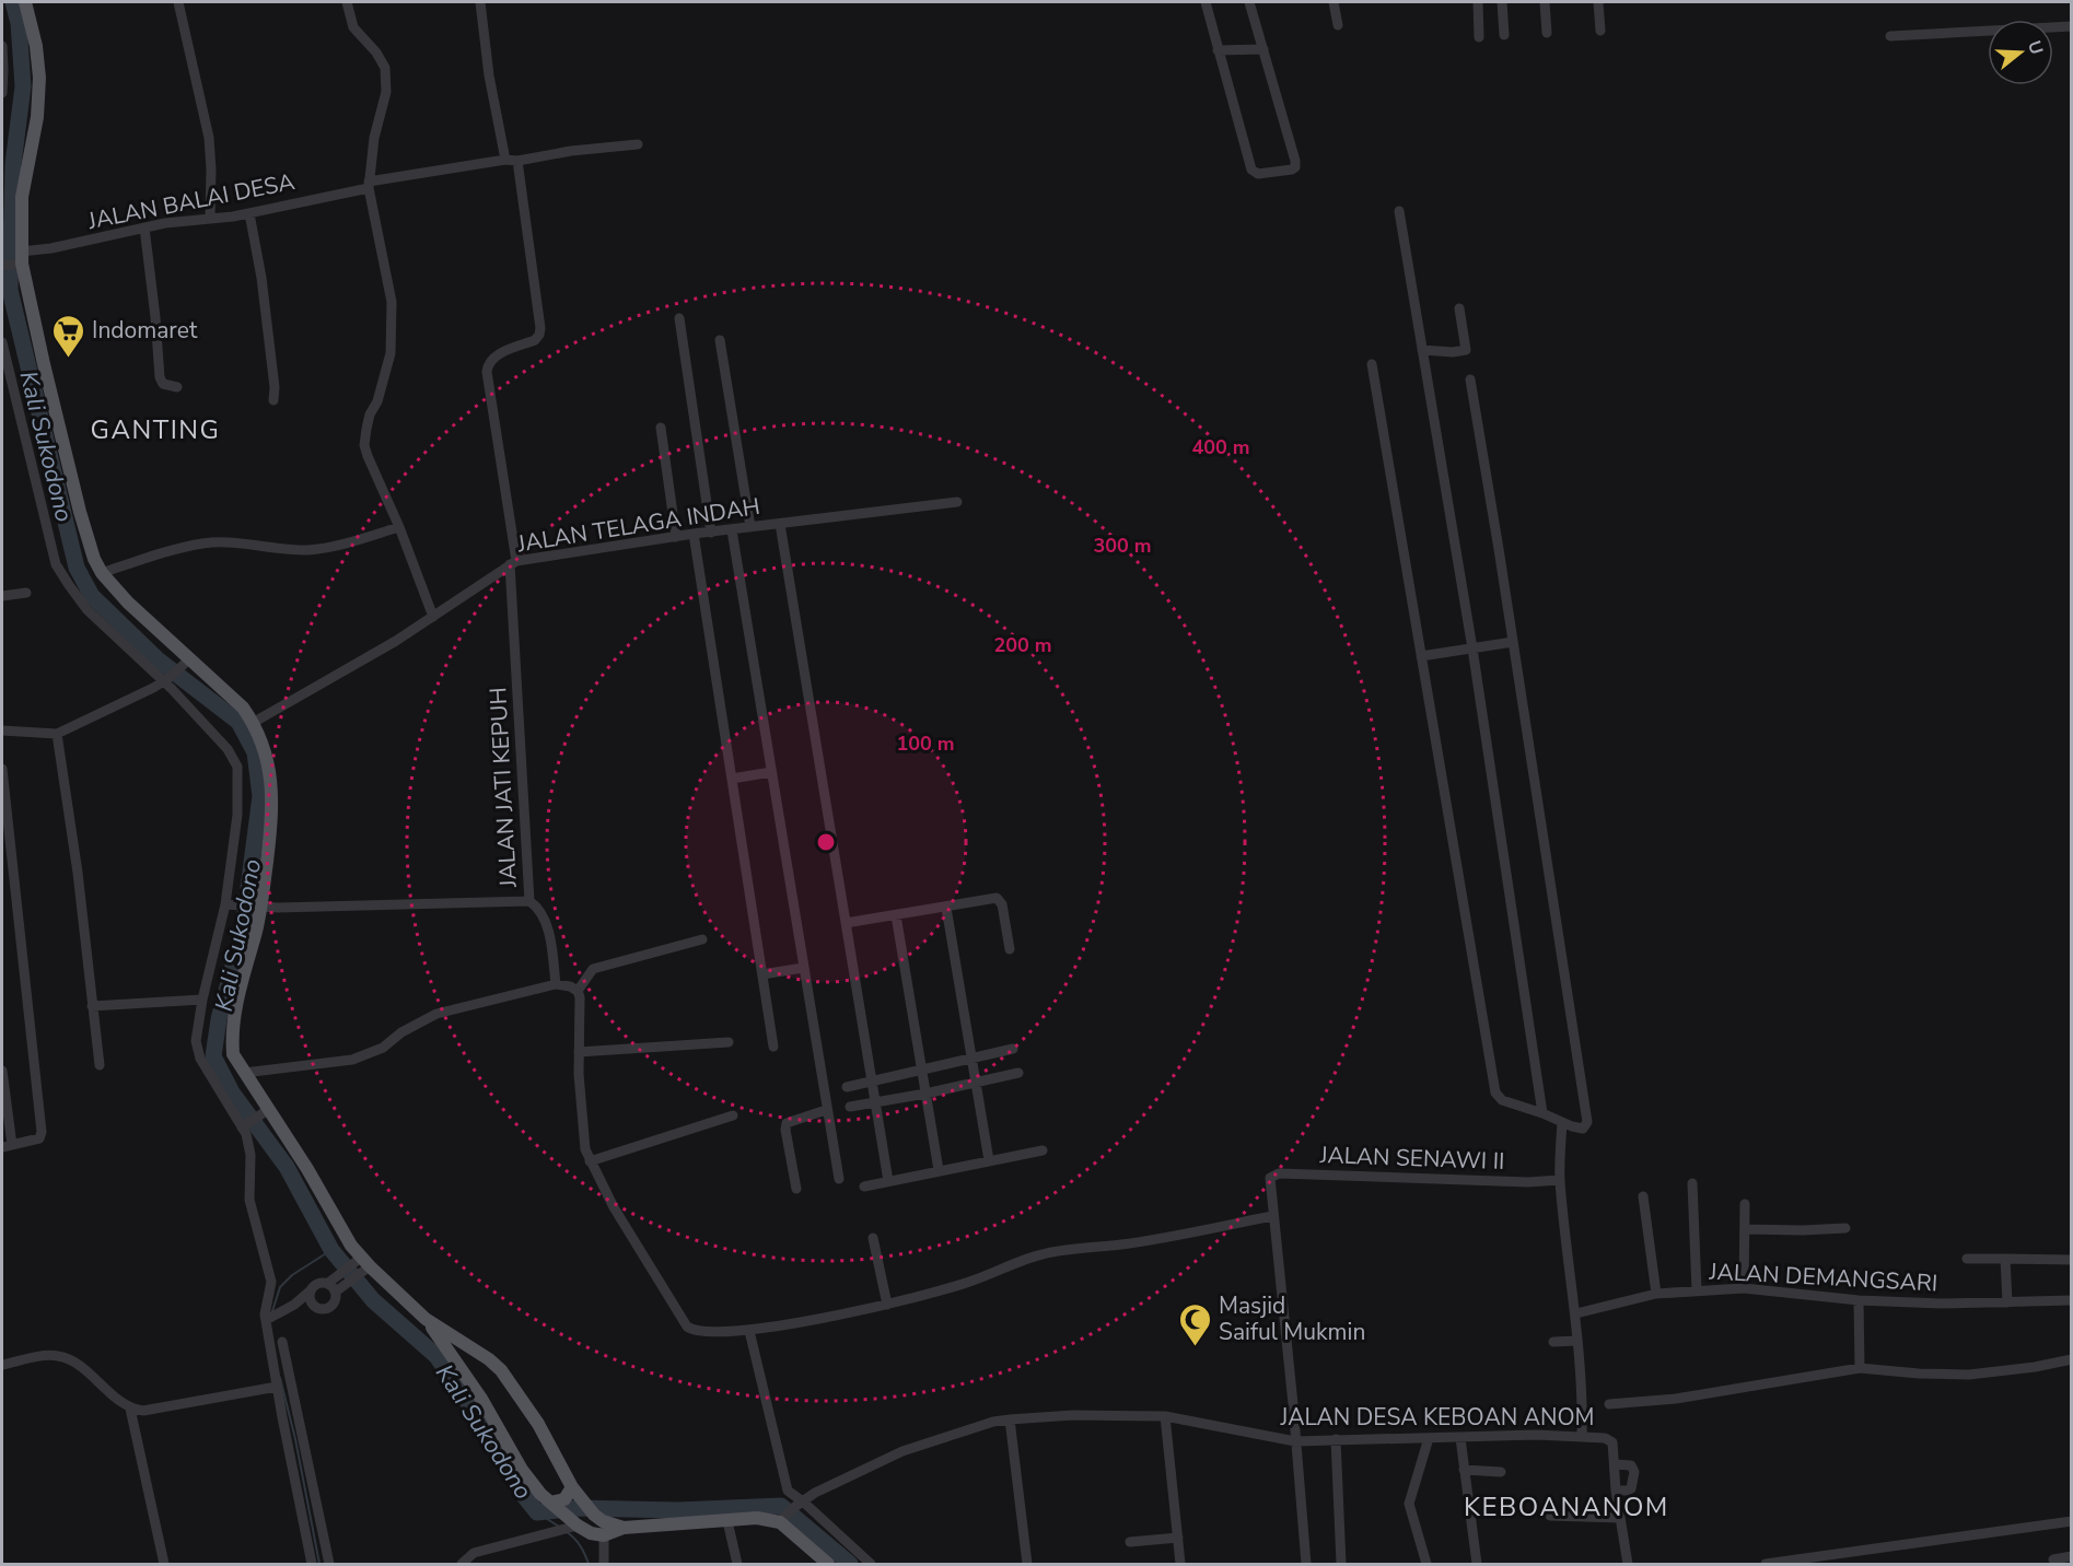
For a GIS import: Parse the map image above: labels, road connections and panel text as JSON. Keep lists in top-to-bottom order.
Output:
{
  "streets": {
    "street": [
      "JALAN BALAI DESA",
      "JALAN TELAGA INDAH",
      "JALAN JATI KEPUH",
      "JALAN SENAWI II",
      "JALAN DEMANGSARI",
      "JALAN DESA KEBOAN ANOM"
    ]
  },
  "crossings": [
    ["JALAN BALAI DESA", "JALAN JATI KEPUH"],
    ["JALAN TELAGA INDAH", "JALAN JATI KEPUH"]
  ],
  "districts": ["GANTING", "KEBOANANOM"],
  "water": ["Kali Sukodono"],
  "places": {
    "supermarket": ["Indomaret"],
    "mosque": ["Masjid Saiful Mukmin"]
  },
  "north": "right",
  "rings": [
    "400 m",
    "300 m",
    "200 m",
    "100 m"
  ]
}
